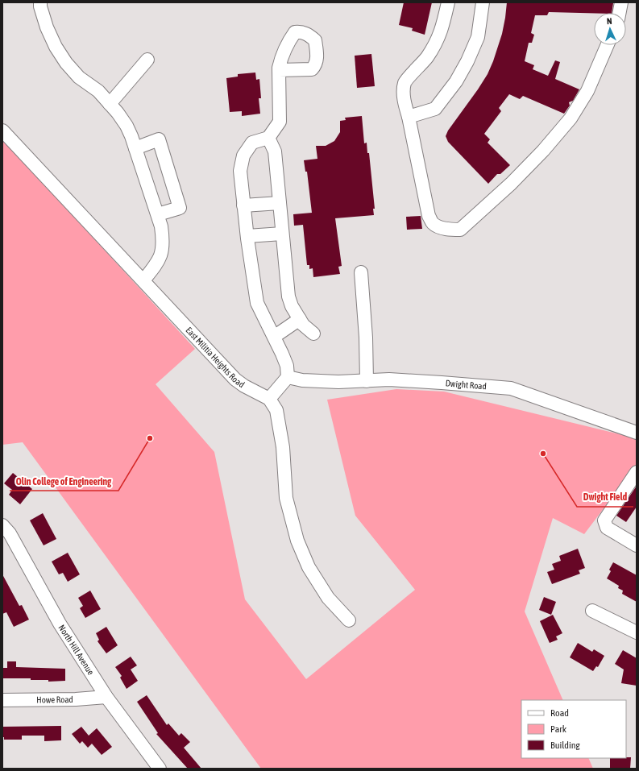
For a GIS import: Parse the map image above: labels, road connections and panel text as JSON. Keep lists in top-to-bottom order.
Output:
{
  "streets": {
    "street": [
      "East Militia Heights Road",
      "Dwight Road",
      "North Hill Avenue",
      "Howe Road"
    ]
  },
  "crossings": [
    ["North Hill Avenue", "Howe Road"]
  ],
  "places": ["Olin College of Engineering", "Dwight Field"],
  "legend": ["Road", "Park", "Building"],
  "north": "top"
}
